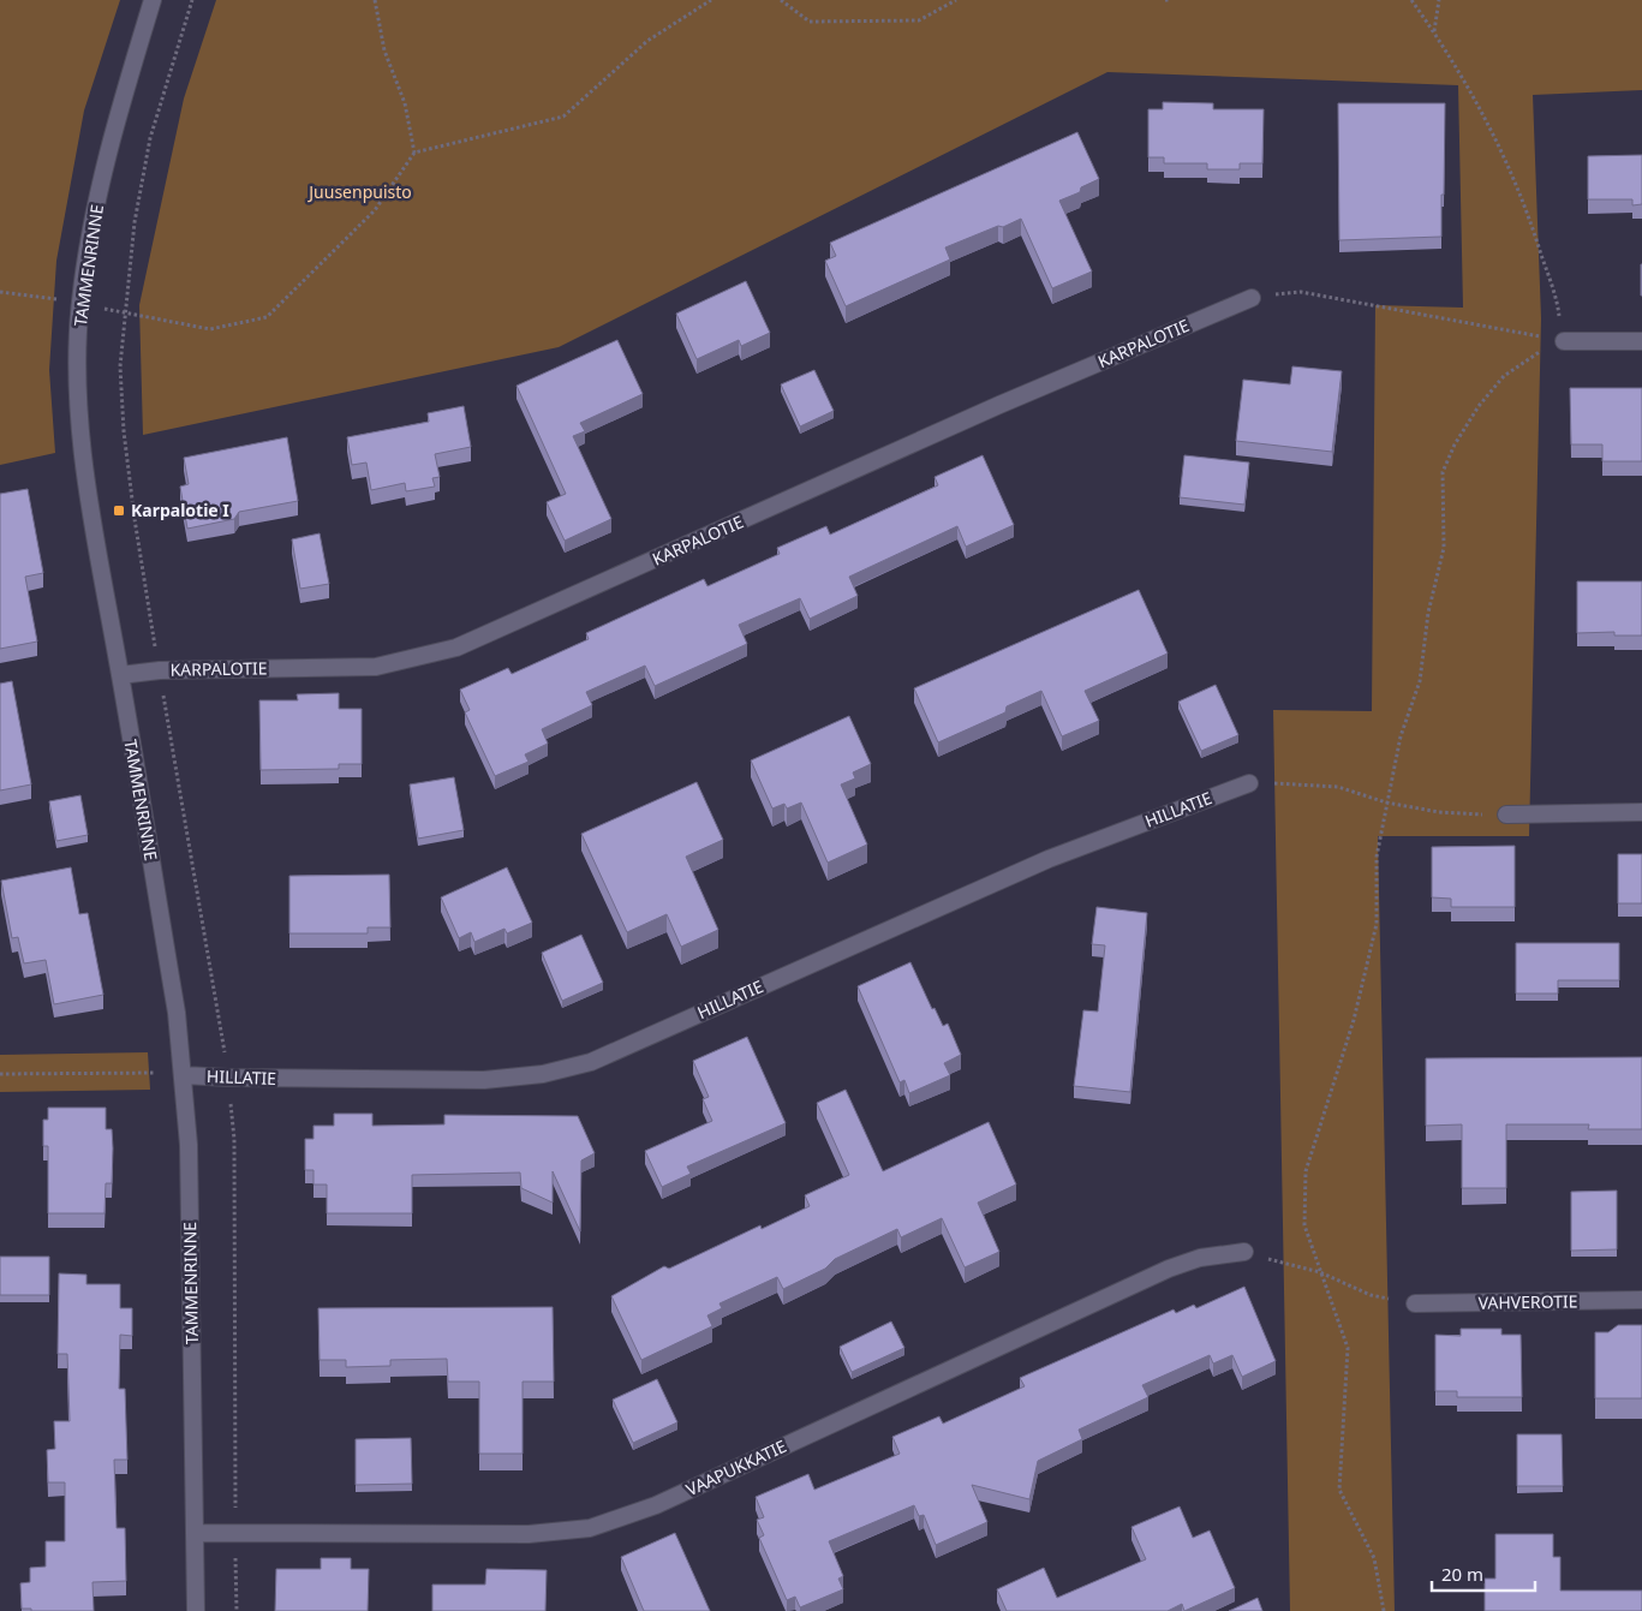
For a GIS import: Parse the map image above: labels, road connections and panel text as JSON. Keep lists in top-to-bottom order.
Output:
{
  "streets": {
    "street": [
      "TAMMENRINNE",
      "KARPALOTIE",
      "HILLATIE",
      "VAHVEROTIE",
      "VAAPUKKATIE"
    ]
  },
  "crossings": [
    ["TAMMENRINNE", "KARPALOTIE"],
    ["TAMMENRINNE", "HILLATIE"],
    ["TAMMENRINNE", "VAAPUKKATIE"]
  ],
  "parks": ["Juusenpuisto"],
  "places": {
    "transit": ["Karpalotie I"]
  },
  "scale_bar": "20 m"
}
